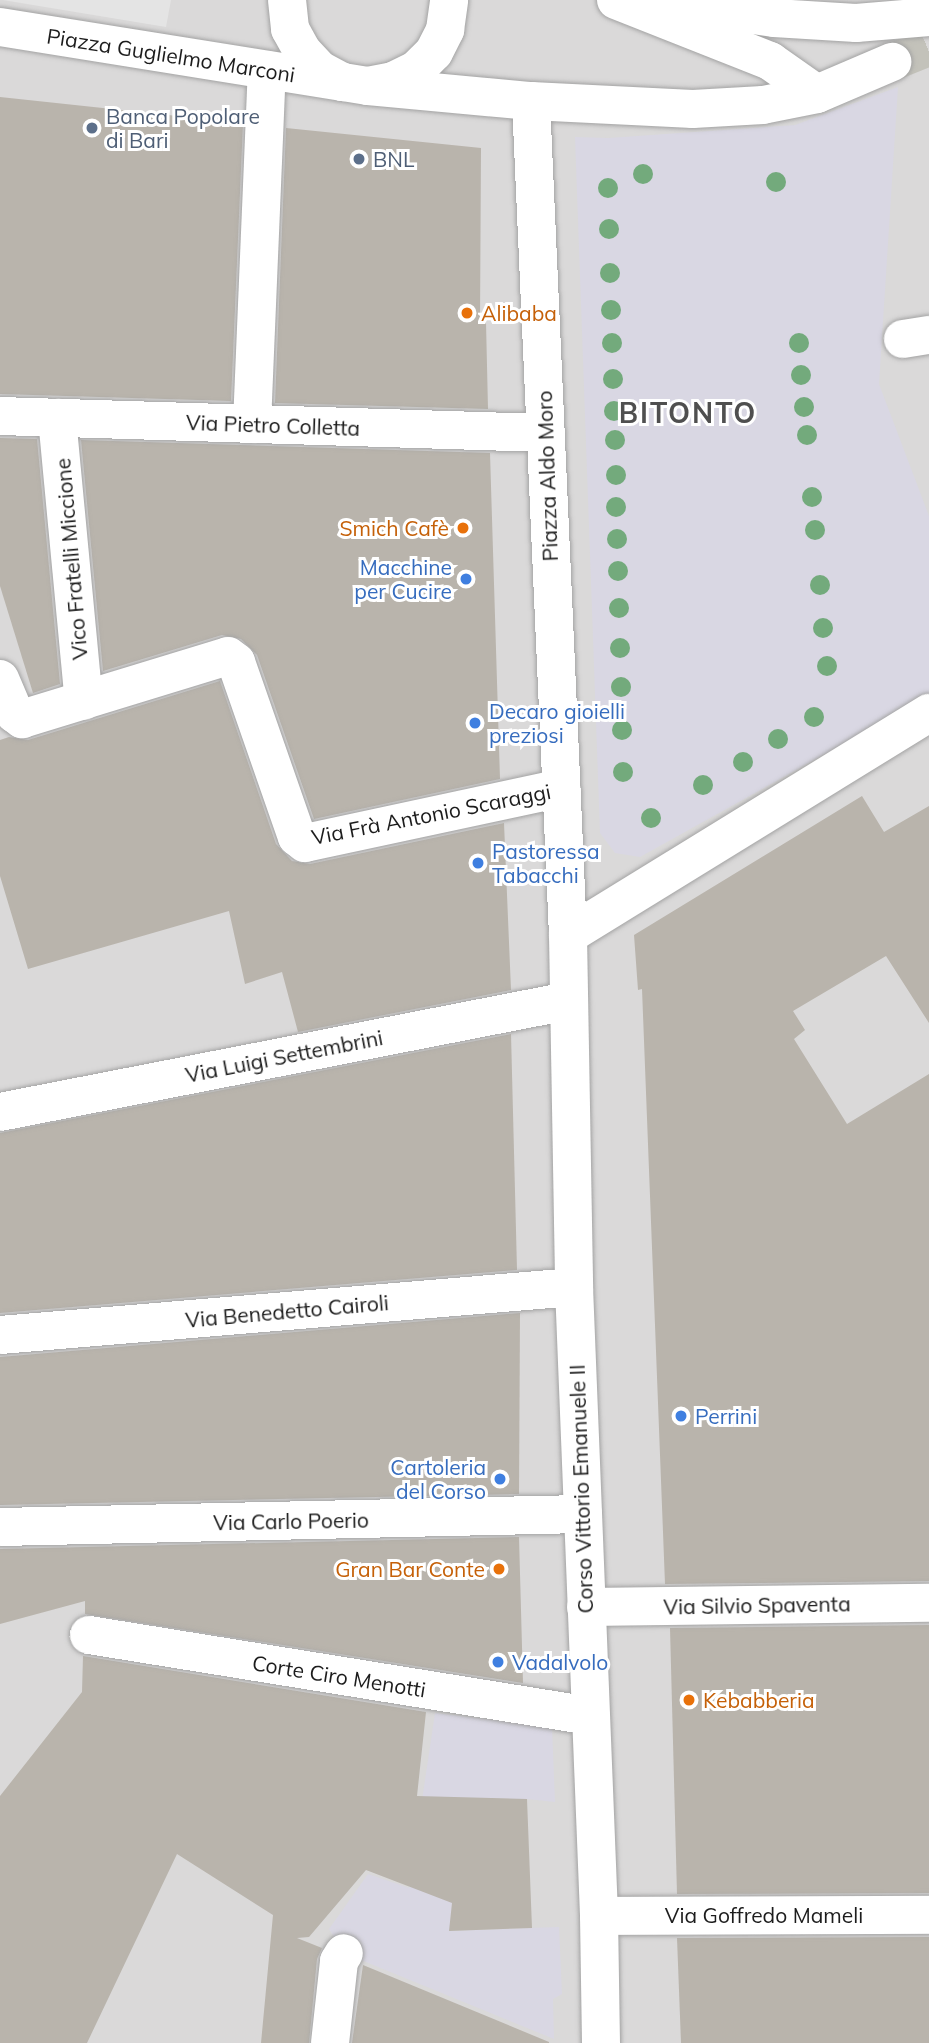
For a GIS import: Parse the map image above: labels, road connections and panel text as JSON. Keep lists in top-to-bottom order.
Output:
{
  "streets": {
    "street": [
      "Piazza Guglielmo Marconi",
      "Via Pietro Colletta",
      "Piazza Aldo Moro",
      "Vico Fratelli Miccione",
      "Via Frà Antonio Scaraggi",
      "Via Luigi Settembrini",
      "Via Benedetto Cairoli",
      "Corso Vittorio Emanuele II",
      "Via Carlo Poerio",
      "Via Silvio Spaventa",
      "Corte Ciro Menotti",
      "Via Goffredo Mameli"
    ]
  },
  "crossings": [
    ["Piazza Guglielmo Marconi", "Piazza Aldo Moro"],
    ["Via Pietro Colletta", "Piazza Aldo Moro"],
    ["Via Pietro Colletta", "Vico Fratelli Miccione"],
    ["Piazza Aldo Moro", "Via Frà Antonio Scaraggi"],
    ["Piazza Aldo Moro", "Corso Vittorio Emanuele II"],
    ["Vico Fratelli Miccione", "Via Frà Antonio Scaraggi"],
    ["Via Luigi Settembrini", "Corso Vittorio Emanuele II"],
    ["Via Benedetto Cairoli", "Corso Vittorio Emanuele II"],
    ["Corso Vittorio Emanuele II", "Via Carlo Poerio"],
    ["Corso Vittorio Emanuele II", "Via Silvio Spaventa"],
    ["Corso Vittorio Emanuele II", "Corte Ciro Menotti"],
    ["Corso Vittorio Emanuele II", "Via Goffredo Mameli"]
  ],
  "districts": ["BITONTO"],
  "places": [
    "Banca Popolare di Bari",
    "BNL",
    "Alibaba",
    "Smich Cafè",
    "Macchine per Cucire",
    "Decaro gioielli preziosi",
    "Pastoressa Tabacchi",
    "Perrini",
    "Cartoleria del Corso",
    "Gran Bar Conte",
    "Vadalvolo",
    "Kebabberia"
  ]
}
